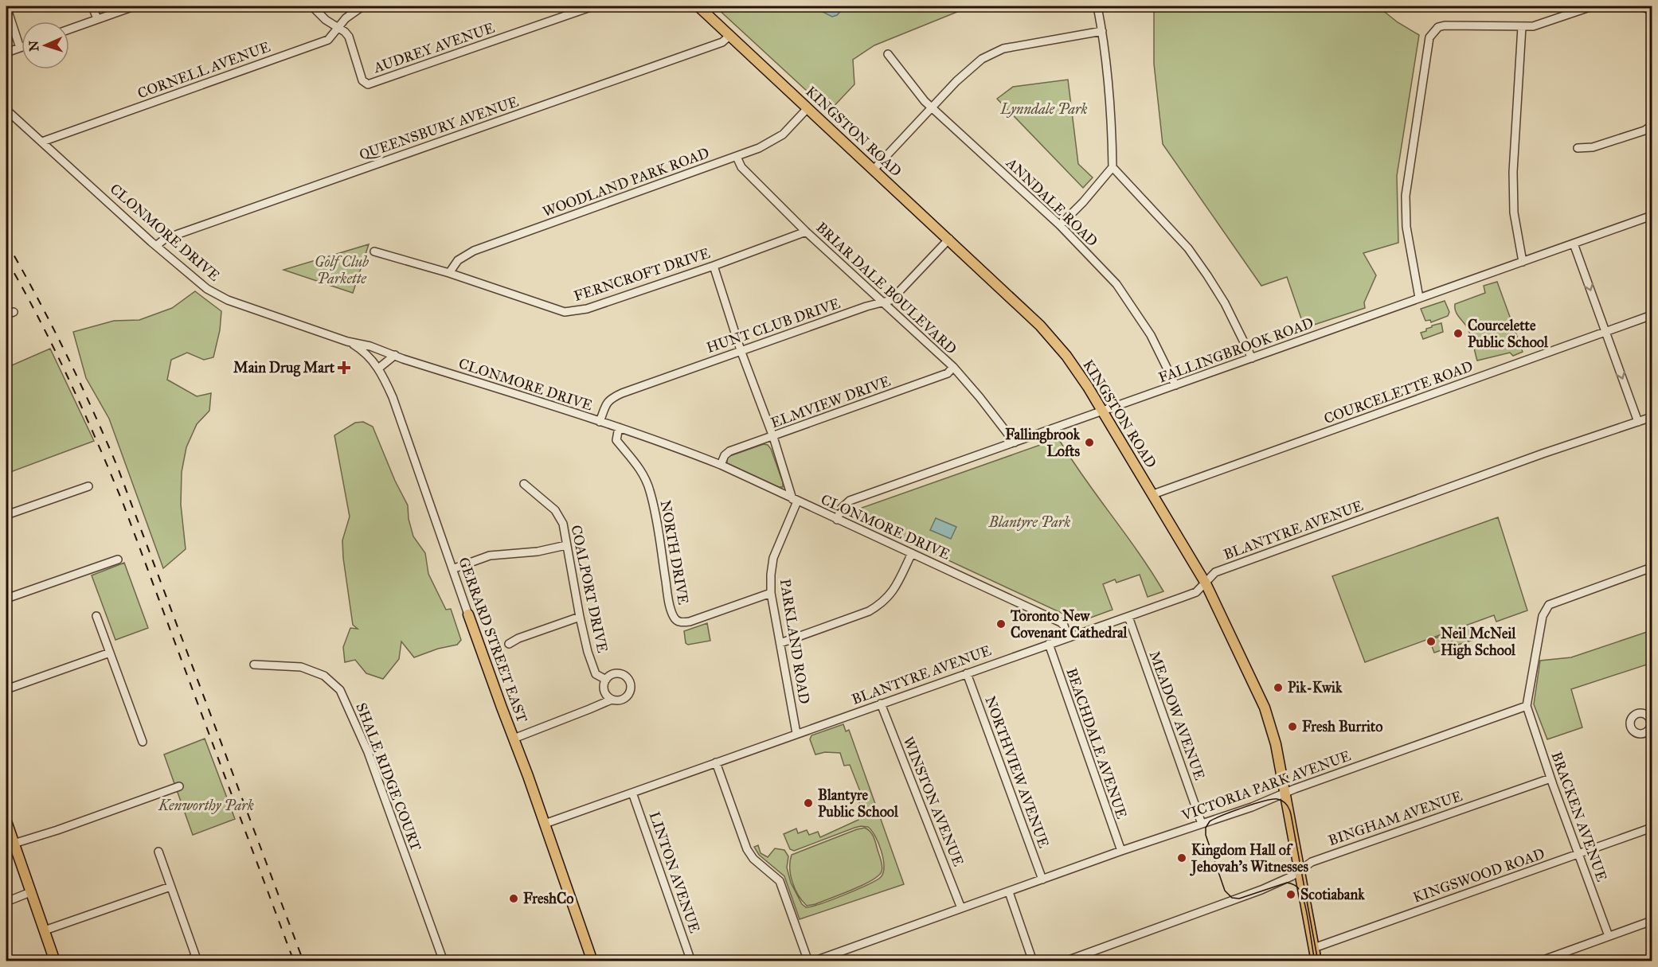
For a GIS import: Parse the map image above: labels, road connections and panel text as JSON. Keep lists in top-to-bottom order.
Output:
{
  "streets": {
    "main road": ["KINGSTON ROAD", "GERRARD STREET EAST"],
    "street": [
      "AUDREY AVENUE",
      "CORNELL AVENUE",
      "QUEENSBURY AVENUE",
      "WOODLAND PARK ROAD",
      "ANNDALE ROAD",
      "CLONMORE DRIVE",
      "FERNCROFT DRIVE",
      "BRIAR DALE BOULEVARD",
      "HUNT CLUB DRIVE",
      "FALLINGBROOK ROAD",
      "COURCELETTE ROAD",
      "ELMVIEW DRIVE",
      "BLANTYRE AVENUE",
      "NORTH DRIVE",
      "COALPORT DRIVE",
      "PARKLAND ROAD",
      "MEADOW AVENUE",
      "BEACHDALE AVENUE",
      "NORTHVIEW AVENUE",
      "SHALE RIDGE COURT",
      "VICTORIA PARK AVENUE",
      "WINSTON AVENUE",
      "BRACKEN AVENUE",
      "BINGHAM AVENUE",
      "LINTON AVENUE",
      "KINGSWOOD ROAD"
    ]
  },
  "crossings": [
    ["AUDREY AVENUE", "CORNELL AVENUE"],
    ["CORNELL AVENUE", "CLONMORE DRIVE"],
    ["QUEENSBURY AVENUE", "KINGSTON ROAD"],
    ["QUEENSBURY AVENUE", "CLONMORE DRIVE"],
    ["KINGSTON ROAD", "WOODLAND PARK ROAD"],
    ["KINGSTON ROAD", "HUNT CLUB DRIVE"],
    ["KINGSTON ROAD", "FALLINGBROOK ROAD"],
    ["KINGSTON ROAD", "COURCELETTE ROAD"],
    ["KINGSTON ROAD", "BLANTYRE AVENUE"],
    ["KINGSTON ROAD", "VICTORIA PARK AVENUE"],
    ["KINGSTON ROAD", "BINGHAM AVENUE"],
    ["KINGSTON ROAD", "KINGSWOOD ROAD"],
    ["WOODLAND PARK ROAD", "FERNCROFT DRIVE"],
    ["WOODLAND PARK ROAD", "BRIAR DALE BOULEVARD"],
    ["ANNDALE ROAD", "FALLINGBROOK ROAD"],
    ["CLONMORE DRIVE", "HUNT CLUB DRIVE"],
    ["CLONMORE DRIVE", "FALLINGBROOK ROAD"],
    ["CLONMORE DRIVE", "ELMVIEW DRIVE"],
    ["CLONMORE DRIVE", "BLANTYRE AVENUE"],
    ["CLONMORE DRIVE", "NORTH DRIVE"],
    ["CLONMORE DRIVE", "GERRARD STREET EAST"],
    ["CLONMORE DRIVE", "PARKLAND ROAD"],
    ["FERNCROFT DRIVE", "BRIAR DALE BOULEVARD"],
    ["BRIAR DALE BOULEVARD", "HUNT CLUB DRIVE"],
    ["BRIAR DALE BOULEVARD", "FALLINGBROOK ROAD"],
    ["BRIAR DALE BOULEVARD", "ELMVIEW DRIVE"],
    ["BLANTYRE AVENUE", "GERRARD STREET EAST"],
    ["BLANTYRE AVENUE", "PARKLAND ROAD"],
    ["BLANTYRE AVENUE", "MEADOW AVENUE"],
    ["BLANTYRE AVENUE", "BEACHDALE AVENUE"],
    ["BLANTYRE AVENUE", "NORTHVIEW AVENUE"],
    ["BLANTYRE AVENUE", "WINSTON AVENUE"],
    ["BLANTYRE AVENUE", "LINTON AVENUE"],
    ["NORTH DRIVE", "PARKLAND ROAD"],
    ["MEADOW AVENUE", "VICTORIA PARK AVENUE"],
    ["BEACHDALE AVENUE", "VICTORIA PARK AVENUE"],
    ["NORTHVIEW AVENUE", "VICTORIA PARK AVENUE"],
    ["VICTORIA PARK AVENUE", "WINSTON AVENUE"],
    ["VICTORIA PARK AVENUE", "BRACKEN AVENUE"],
    ["BRACKEN AVENUE", "BINGHAM AVENUE"],
    ["BRACKEN AVENUE", "KINGSWOOD ROAD"]
  ],
  "parks": [
    "Lynndale Park",
    "Golf Club Parkette",
    "Blantyre Park",
    "Kenworthy Park"
  ],
  "places": {
    "other": [
      "Courcelette Public School",
      "Fallingbrook Lofts",
      "Toronto New Covenant Cathedral",
      "Neil McNeil High School",
      "Pik-Kwik",
      "Fresh Burrito",
      "Blantyre Public School",
      "Kingdom Hall of Jehovah's Witnesses",
      "Scotiabank",
      "FreshCo"
    ],
    "health": ["Main Drug Mart"]
  },
  "north": "left"
}
